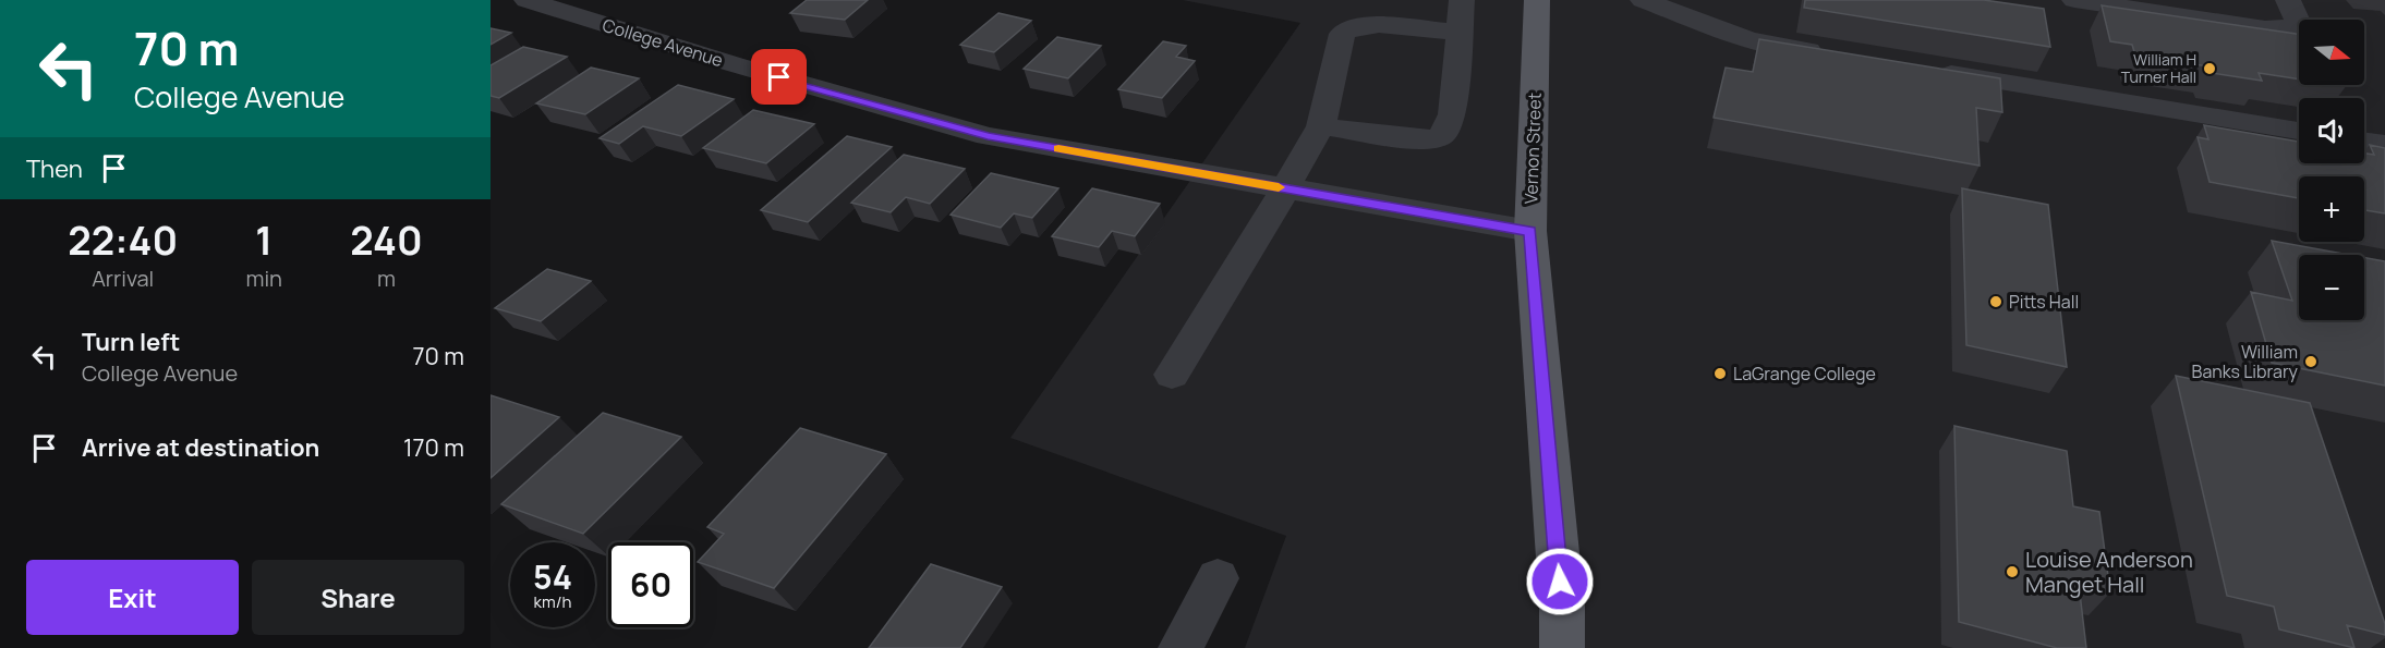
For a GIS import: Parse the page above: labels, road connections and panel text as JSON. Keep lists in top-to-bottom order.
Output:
{
  "streets": {
    "main road": ["Vernon Street"],
    "street": ["College Avenue"]
  },
  "crossings": [
    ["College Avenue", "Vernon Street"]
  ],
  "places": [
    "William H Turner Hall",
    "Pitts Hall",
    "William Banks Library",
    "LaGrange College",
    "Louise Anderson Manget Hall"
  ],
  "north": "right",
  "page": {
    "turn": ["70 m", "College Avenue"],
    "map_buttons": ["+", "−"],
    "then": "Then",
    "eta": [
      "22:40",
      "Arrival",
      "1",
      "min",
      "240",
      "m"
    ],
    "list": [
      {
        "name": "Turn left",
        "note": "College Avenue",
        "value": "70 m"
      },
      {
        "name": "Arrive at destination",
        "value": "170 m"
      }
    ],
    "speed": "54 km/h",
    "limit": "60",
    "buttons": ["Exit", "Share"]
  }
}
